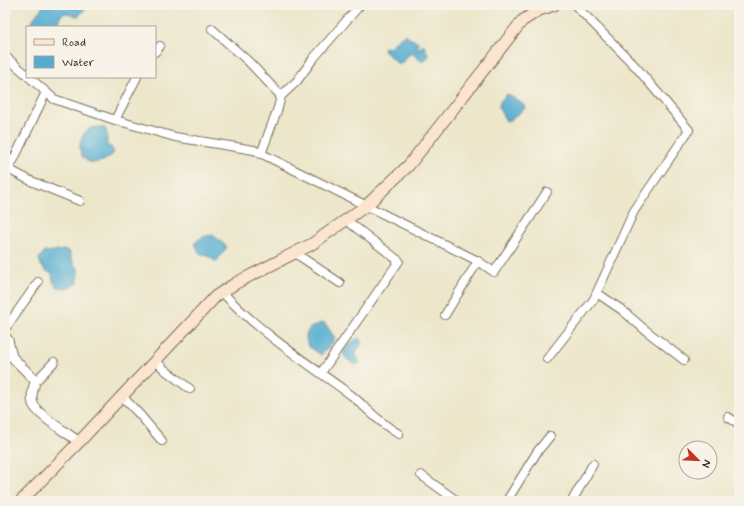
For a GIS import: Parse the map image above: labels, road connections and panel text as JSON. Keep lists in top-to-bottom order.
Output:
{
  "legend": ["Road", "Water"],
  "north": "bottom right"
}
